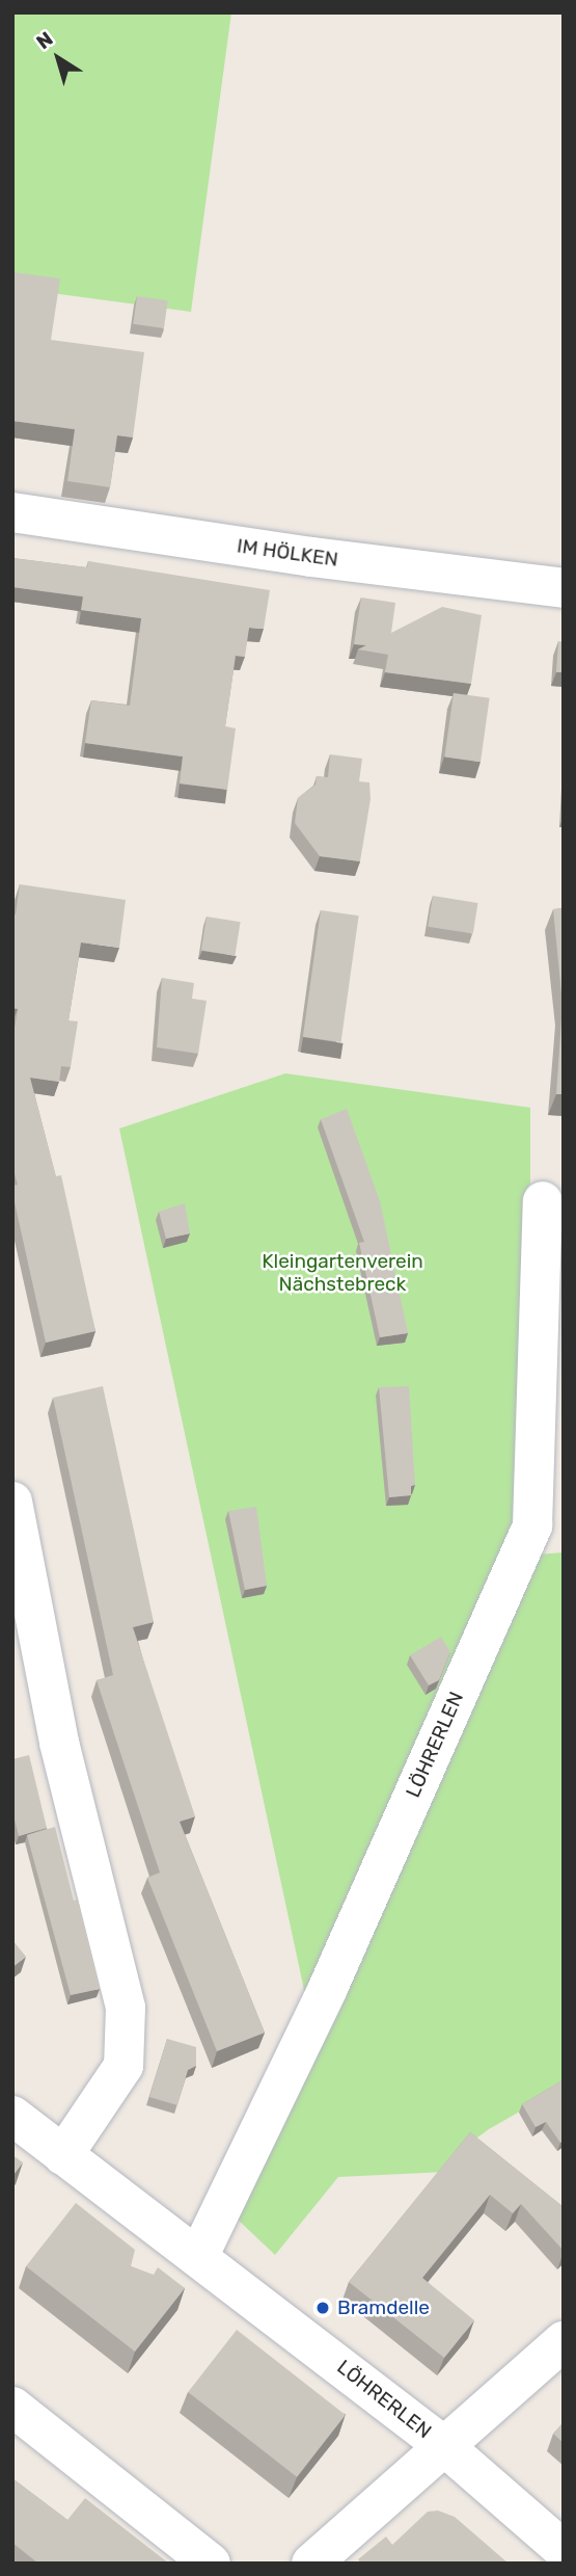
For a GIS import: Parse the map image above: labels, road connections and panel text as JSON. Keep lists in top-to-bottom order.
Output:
{
  "streets": {
    "street": ["IM HÖLKEN", "LÖHRERLEN"]
  },
  "parks": ["Kleingartenverein Nächstebreck"],
  "places": ["Bramdelle"],
  "north": "top left"
}
